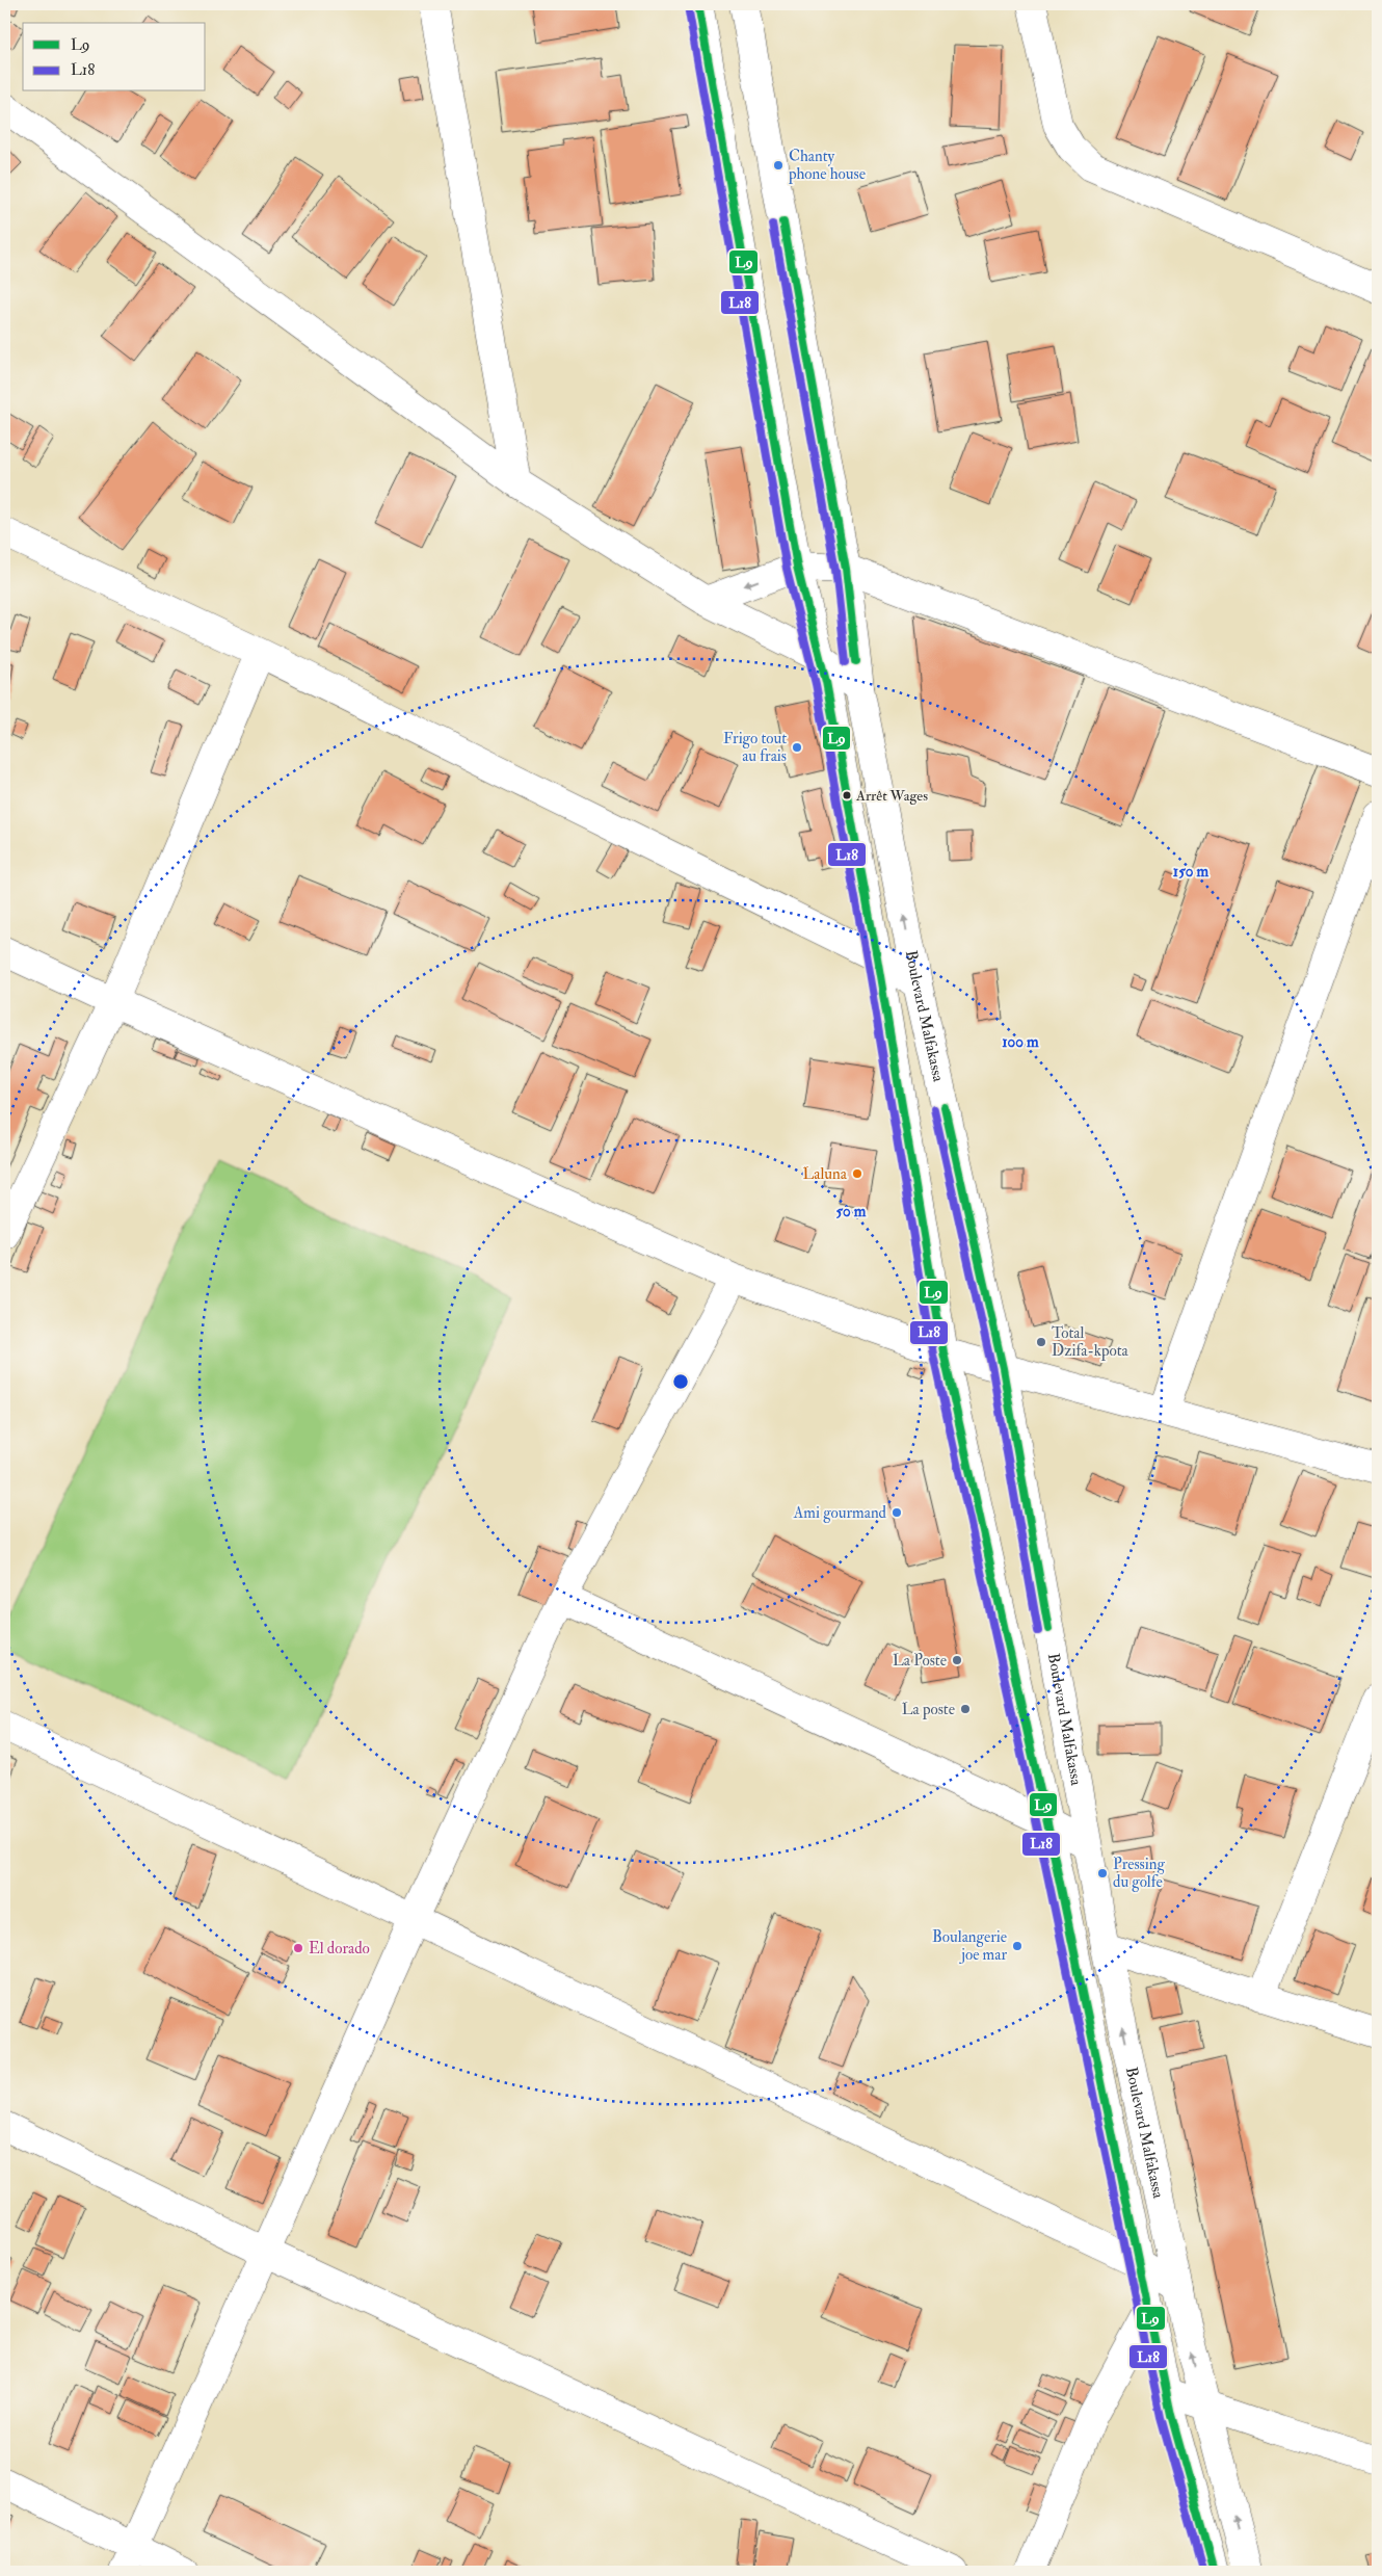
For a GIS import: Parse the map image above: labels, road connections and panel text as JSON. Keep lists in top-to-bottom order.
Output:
{
  "streets": {
    "street": ["Boulevard Malfakassa"]
  },
  "places": [
    "Chanty phone house",
    "Frigo tout au frais",
    "Arrêt Wages",
    "Laluna",
    "Total Dzifa-kpota",
    "Ami gourmand",
    "La Poste",
    "La poste",
    "Pressing du golfe",
    "Boulangerie joe mar",
    "El dorado"
  ],
  "lines": ["transit line L9", "transit line L18"],
  "legend": ["L9", "L18"],
  "rings": ["150 m", "100 m", "50 m"]
}
